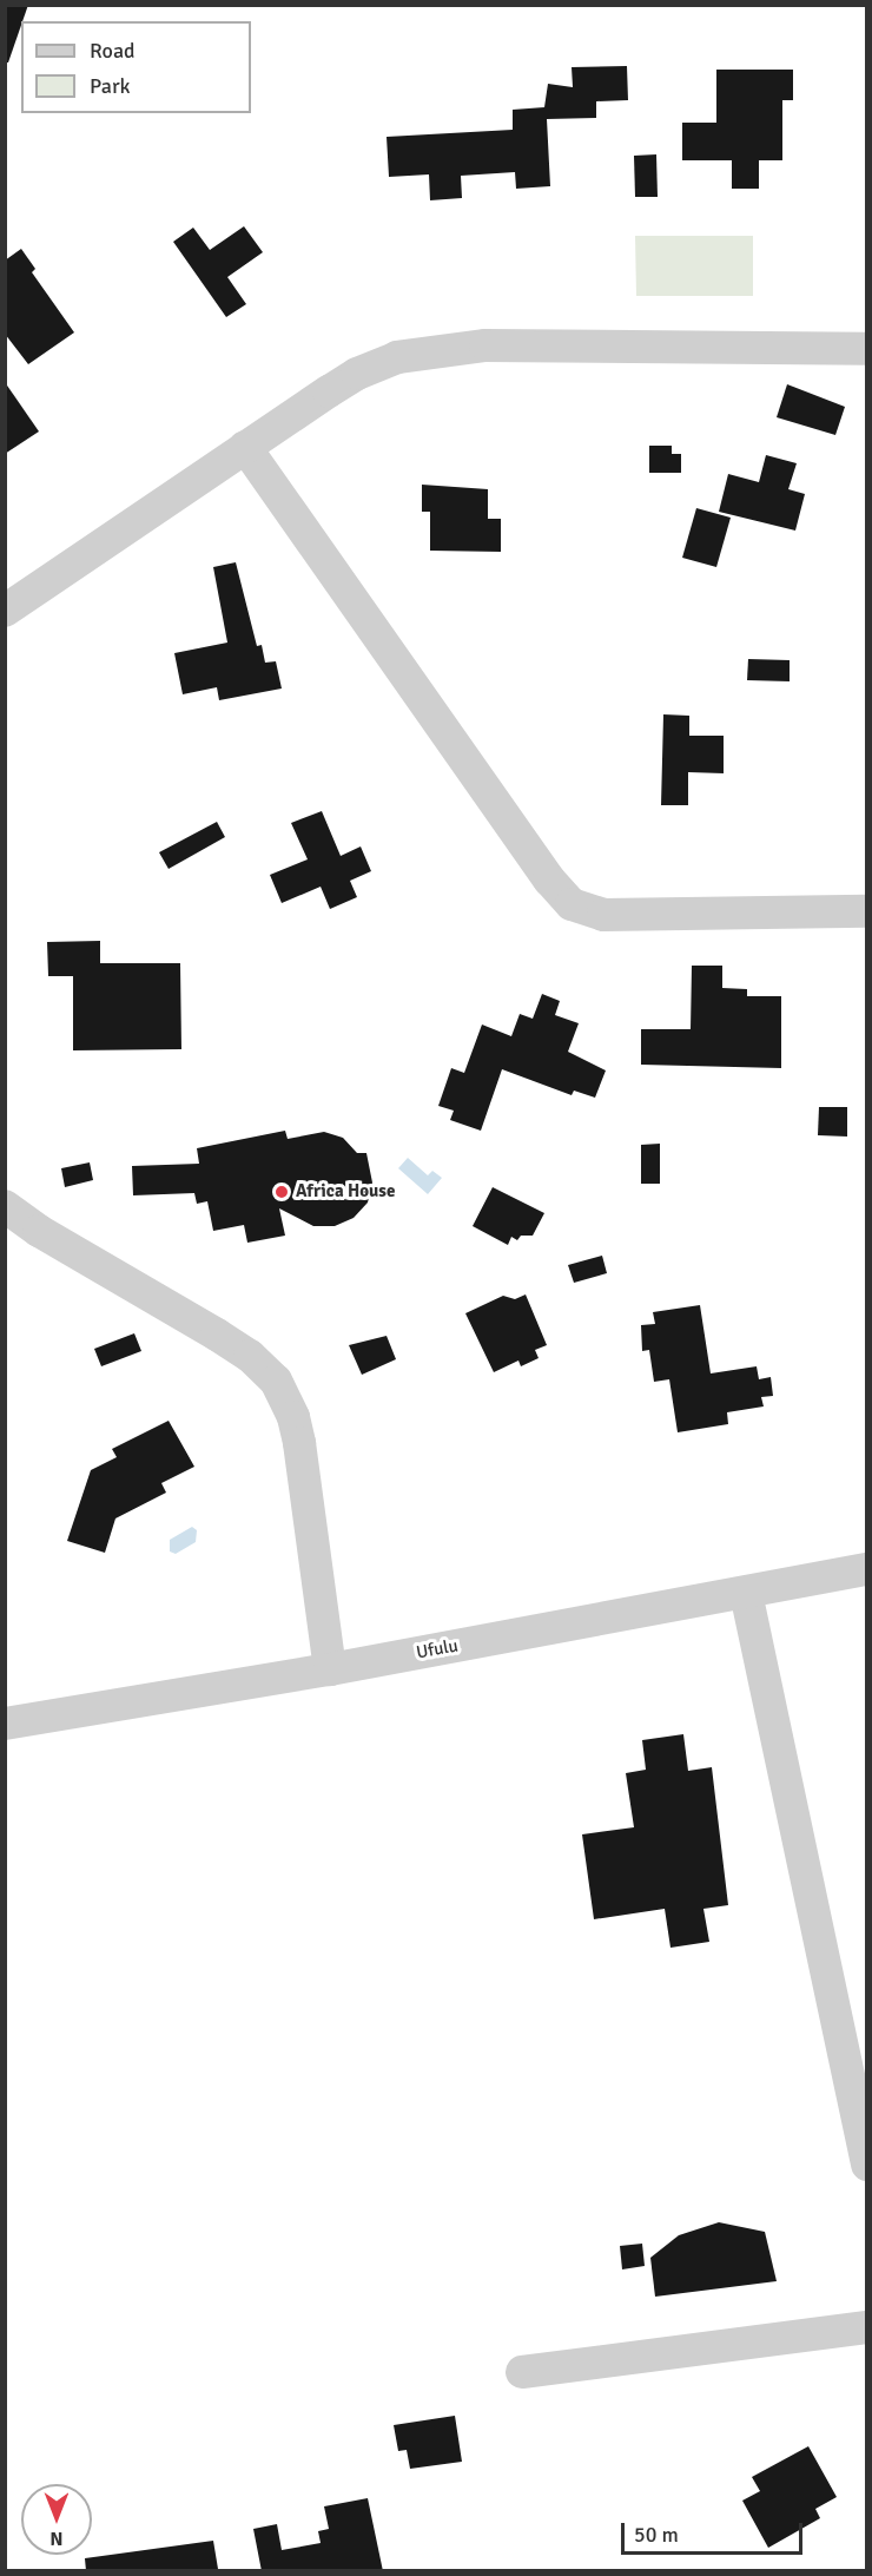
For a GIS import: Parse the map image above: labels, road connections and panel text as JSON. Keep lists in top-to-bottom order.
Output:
{
  "streets": {
    "street": ["Ufulu"]
  },
  "places": ["Africa House"],
  "legend": ["Road", "Park"],
  "scale_bar": "50 m",
  "north": "bottom"
}
